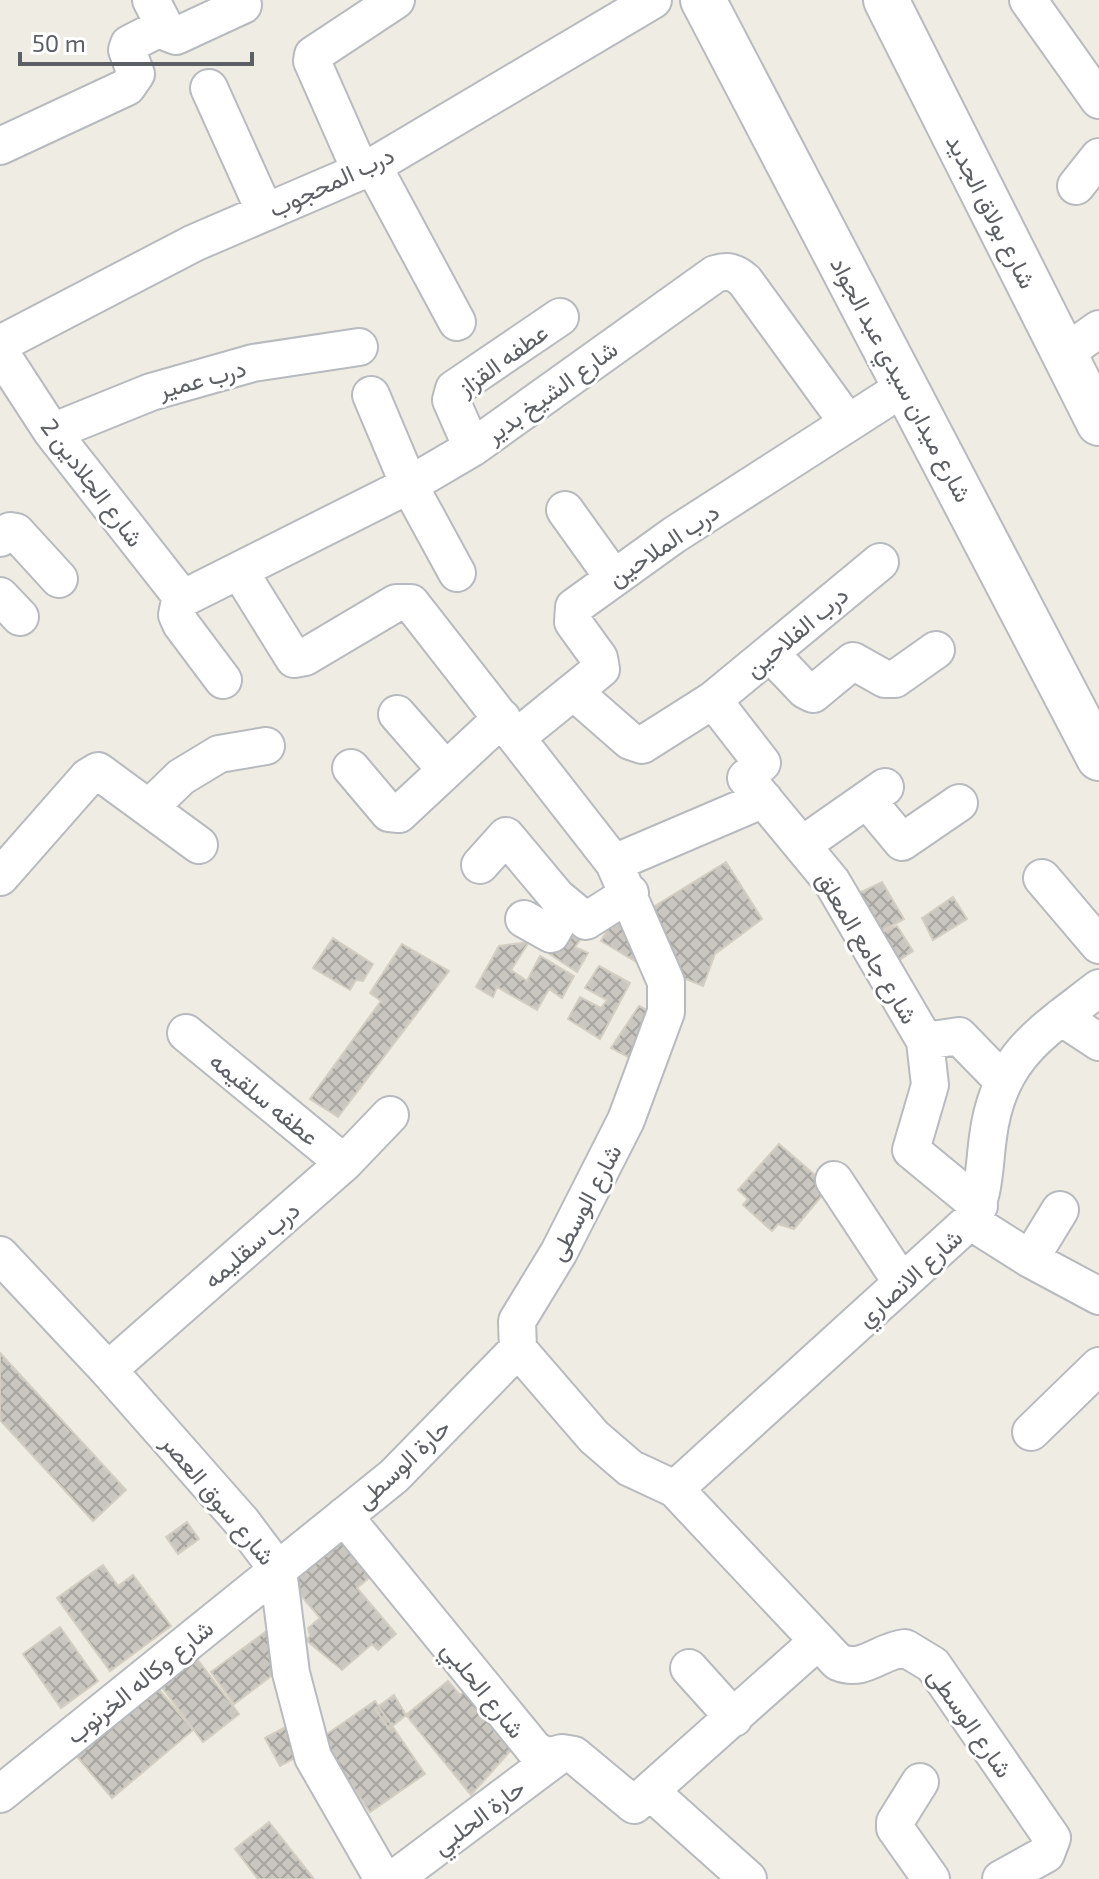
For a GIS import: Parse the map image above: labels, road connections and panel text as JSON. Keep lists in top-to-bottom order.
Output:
{
  "streets": {
    "street": [
      "درب المحجوب",
      "شارع بولاق الجديد",
      "عطفه القزاز",
      "درب عمير",
      "شارع ميدان سيدي عبد الجواد",
      "شارع الشيخ بدير",
      "شارع الجلادين 2",
      "درب الملاحين",
      "درب الفلاحين",
      "شارع جامع المعلق",
      "عطفه سلقيمه",
      "شارع الوسطى",
      "درب سقليمه",
      "شارع الانصاري",
      "حارة الوسطى",
      "شارع سوق العصر",
      "شارع وكاله الخرنوب",
      "شارع الحلبي",
      "حارة الحلبي"
    ]
  },
  "crossings": [
    ["عطفه القزاز", "شارع الشيخ بدير"],
    ["درب عمير", "شارع الجلادين 2"],
    ["شارع ميدان سيدي عبد الجواد", "درب الملاحين"],
    ["شارع الشيخ بدير", "شارع الجلادين 2"],
    ["شارع الشيخ بدير", "درب الملاحين"],
    ["شارع الشيخ بدير", "شارع الوسطى"],
    ["درب الملاحين", "درب الفلاحين"],
    ["درب الملاحين", "شارع الوسطى"],
    ["درب الفلاحين", "شارع جامع المعلق"],
    ["شارع جامع المعلق", "شارع الانصاري"],
    ["عطفه سلقيمه", "درب سقليمه"],
    ["شارع الوسطى", "شارع الانصاري"],
    ["شارع الوسطى", "حارة الوسطى"],
    ["درب سقليمه", "شارع سوق العصر"],
    ["حارة الوسطى", "شارع سوق العصر"],
    ["حارة الوسطى", "شارع وكاله الخرنوب"],
    ["حارة الوسطى", "شارع الحلبي"],
    ["شارع سوق العصر", "شارع وكاله الخرنوب"],
    ["شارع الحلبي", "حارة الحلبي"]
  ],
  "scale_bar": "50 m"
}
